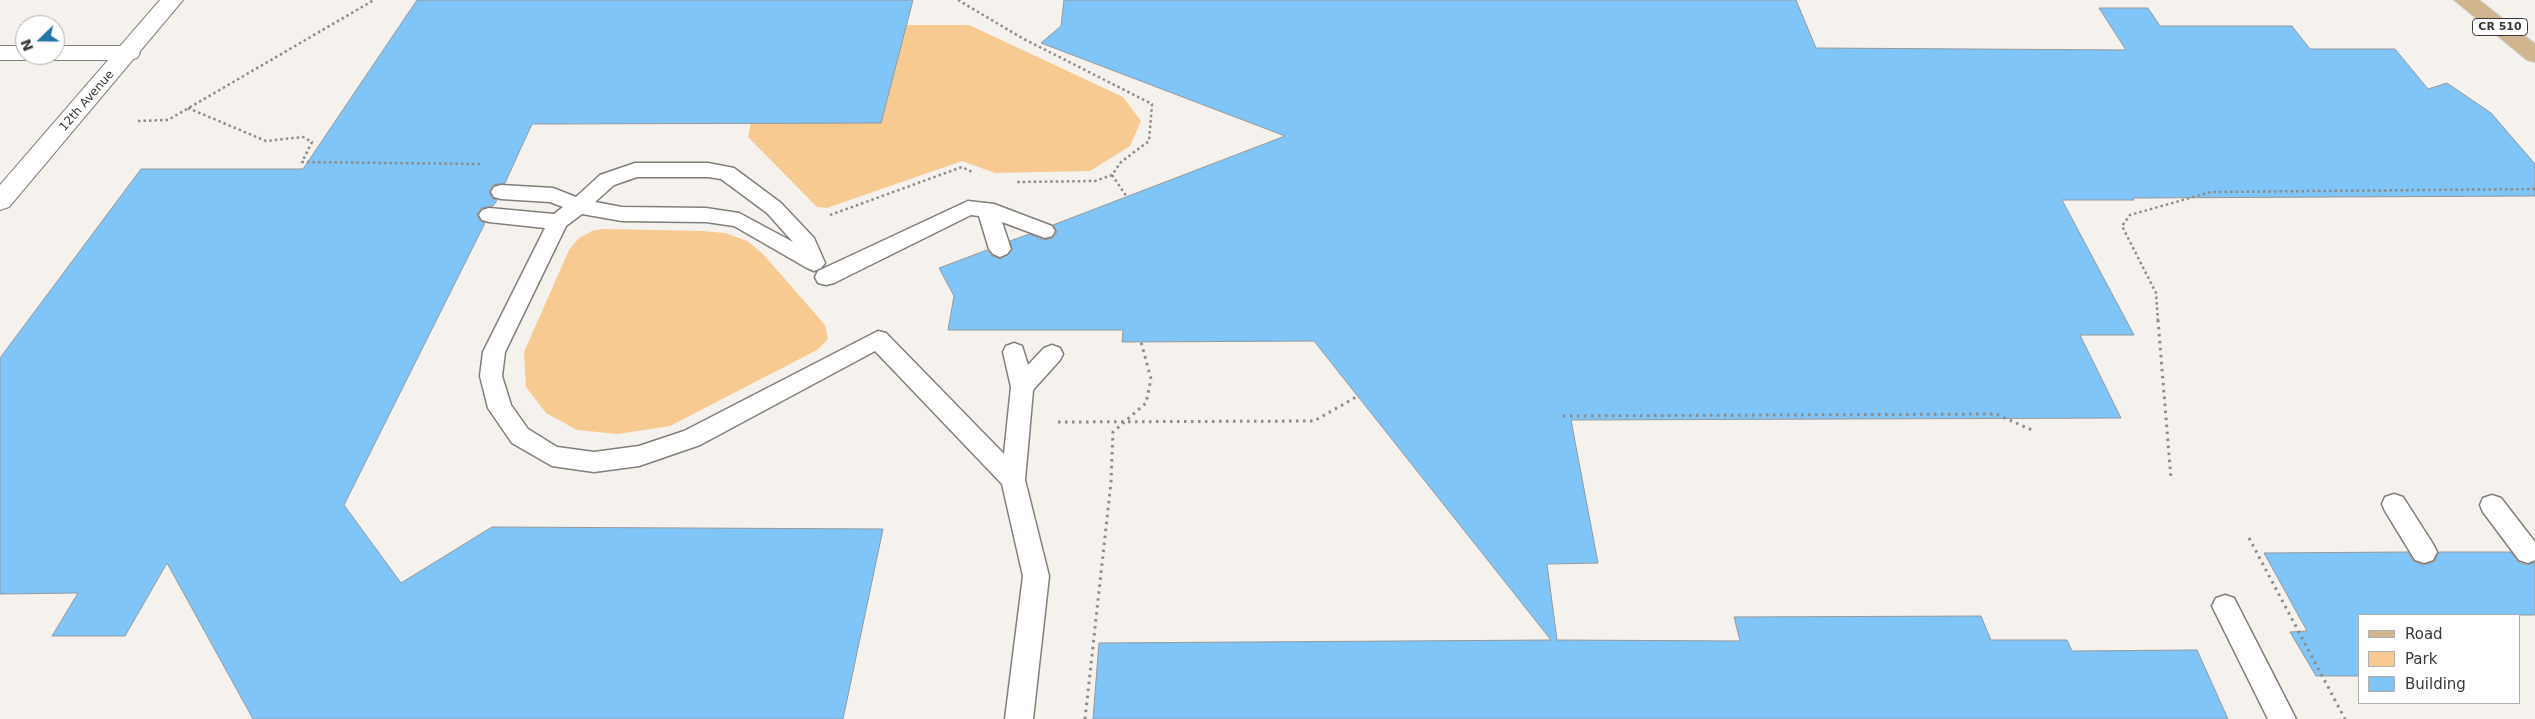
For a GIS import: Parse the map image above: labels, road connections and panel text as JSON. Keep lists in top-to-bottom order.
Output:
{
  "streets": {
    "main road": ["CR 510"],
    "street": ["12th Avenue"]
  },
  "legend": ["Road", "Park", "Building"],
  "north": "left"
}
